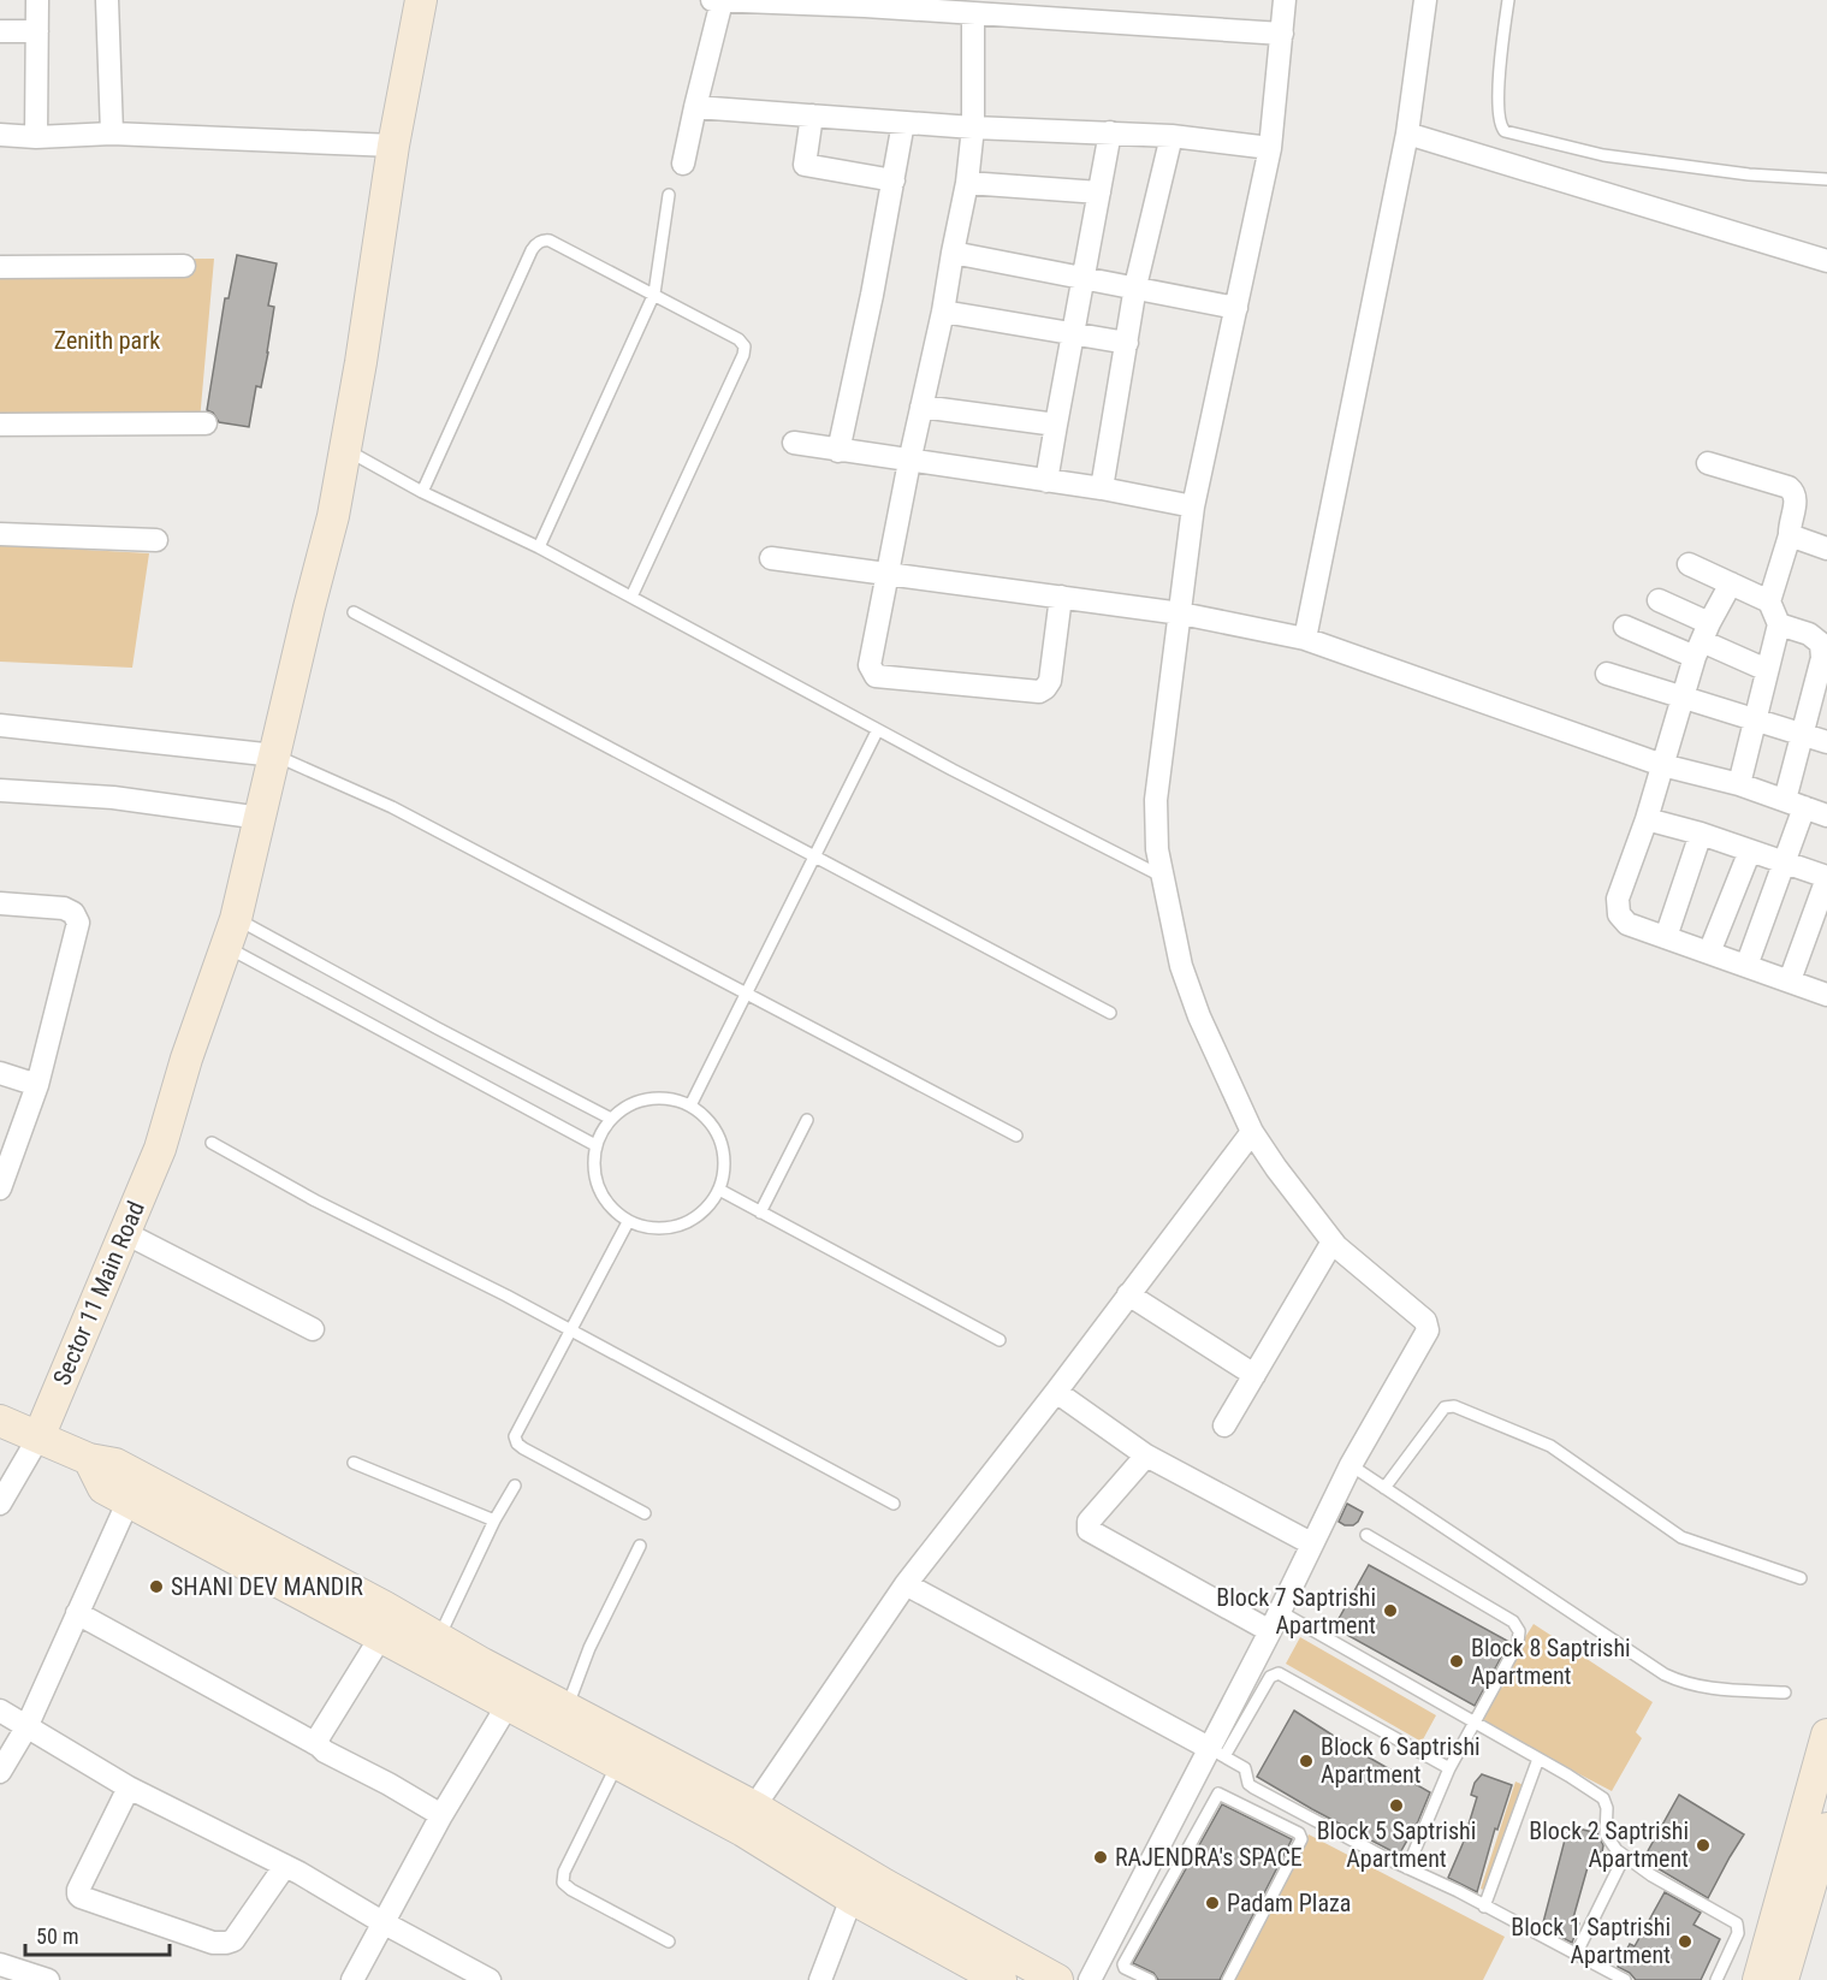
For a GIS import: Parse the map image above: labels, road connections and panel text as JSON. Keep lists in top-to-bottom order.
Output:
{
  "streets": {
    "street": ["Sector 11 Main Road"]
  },
  "parks": ["Zenith park"],
  "places": [
    "SHANI DEV MANDIR",
    "Block 7 Saptrishi Apartment",
    "Block 8 Saptrishi Apartment",
    "Block 6 Saptrishi Apartment",
    "Block 5 Saptrishi Apartment",
    "Block 2 Saptrishi Apartment",
    "RAJENDRA's SPACE",
    "Padam Plaza",
    "Block 1 Saptrishi Apartment"
  ],
  "scale_bar": "50 m"
}
